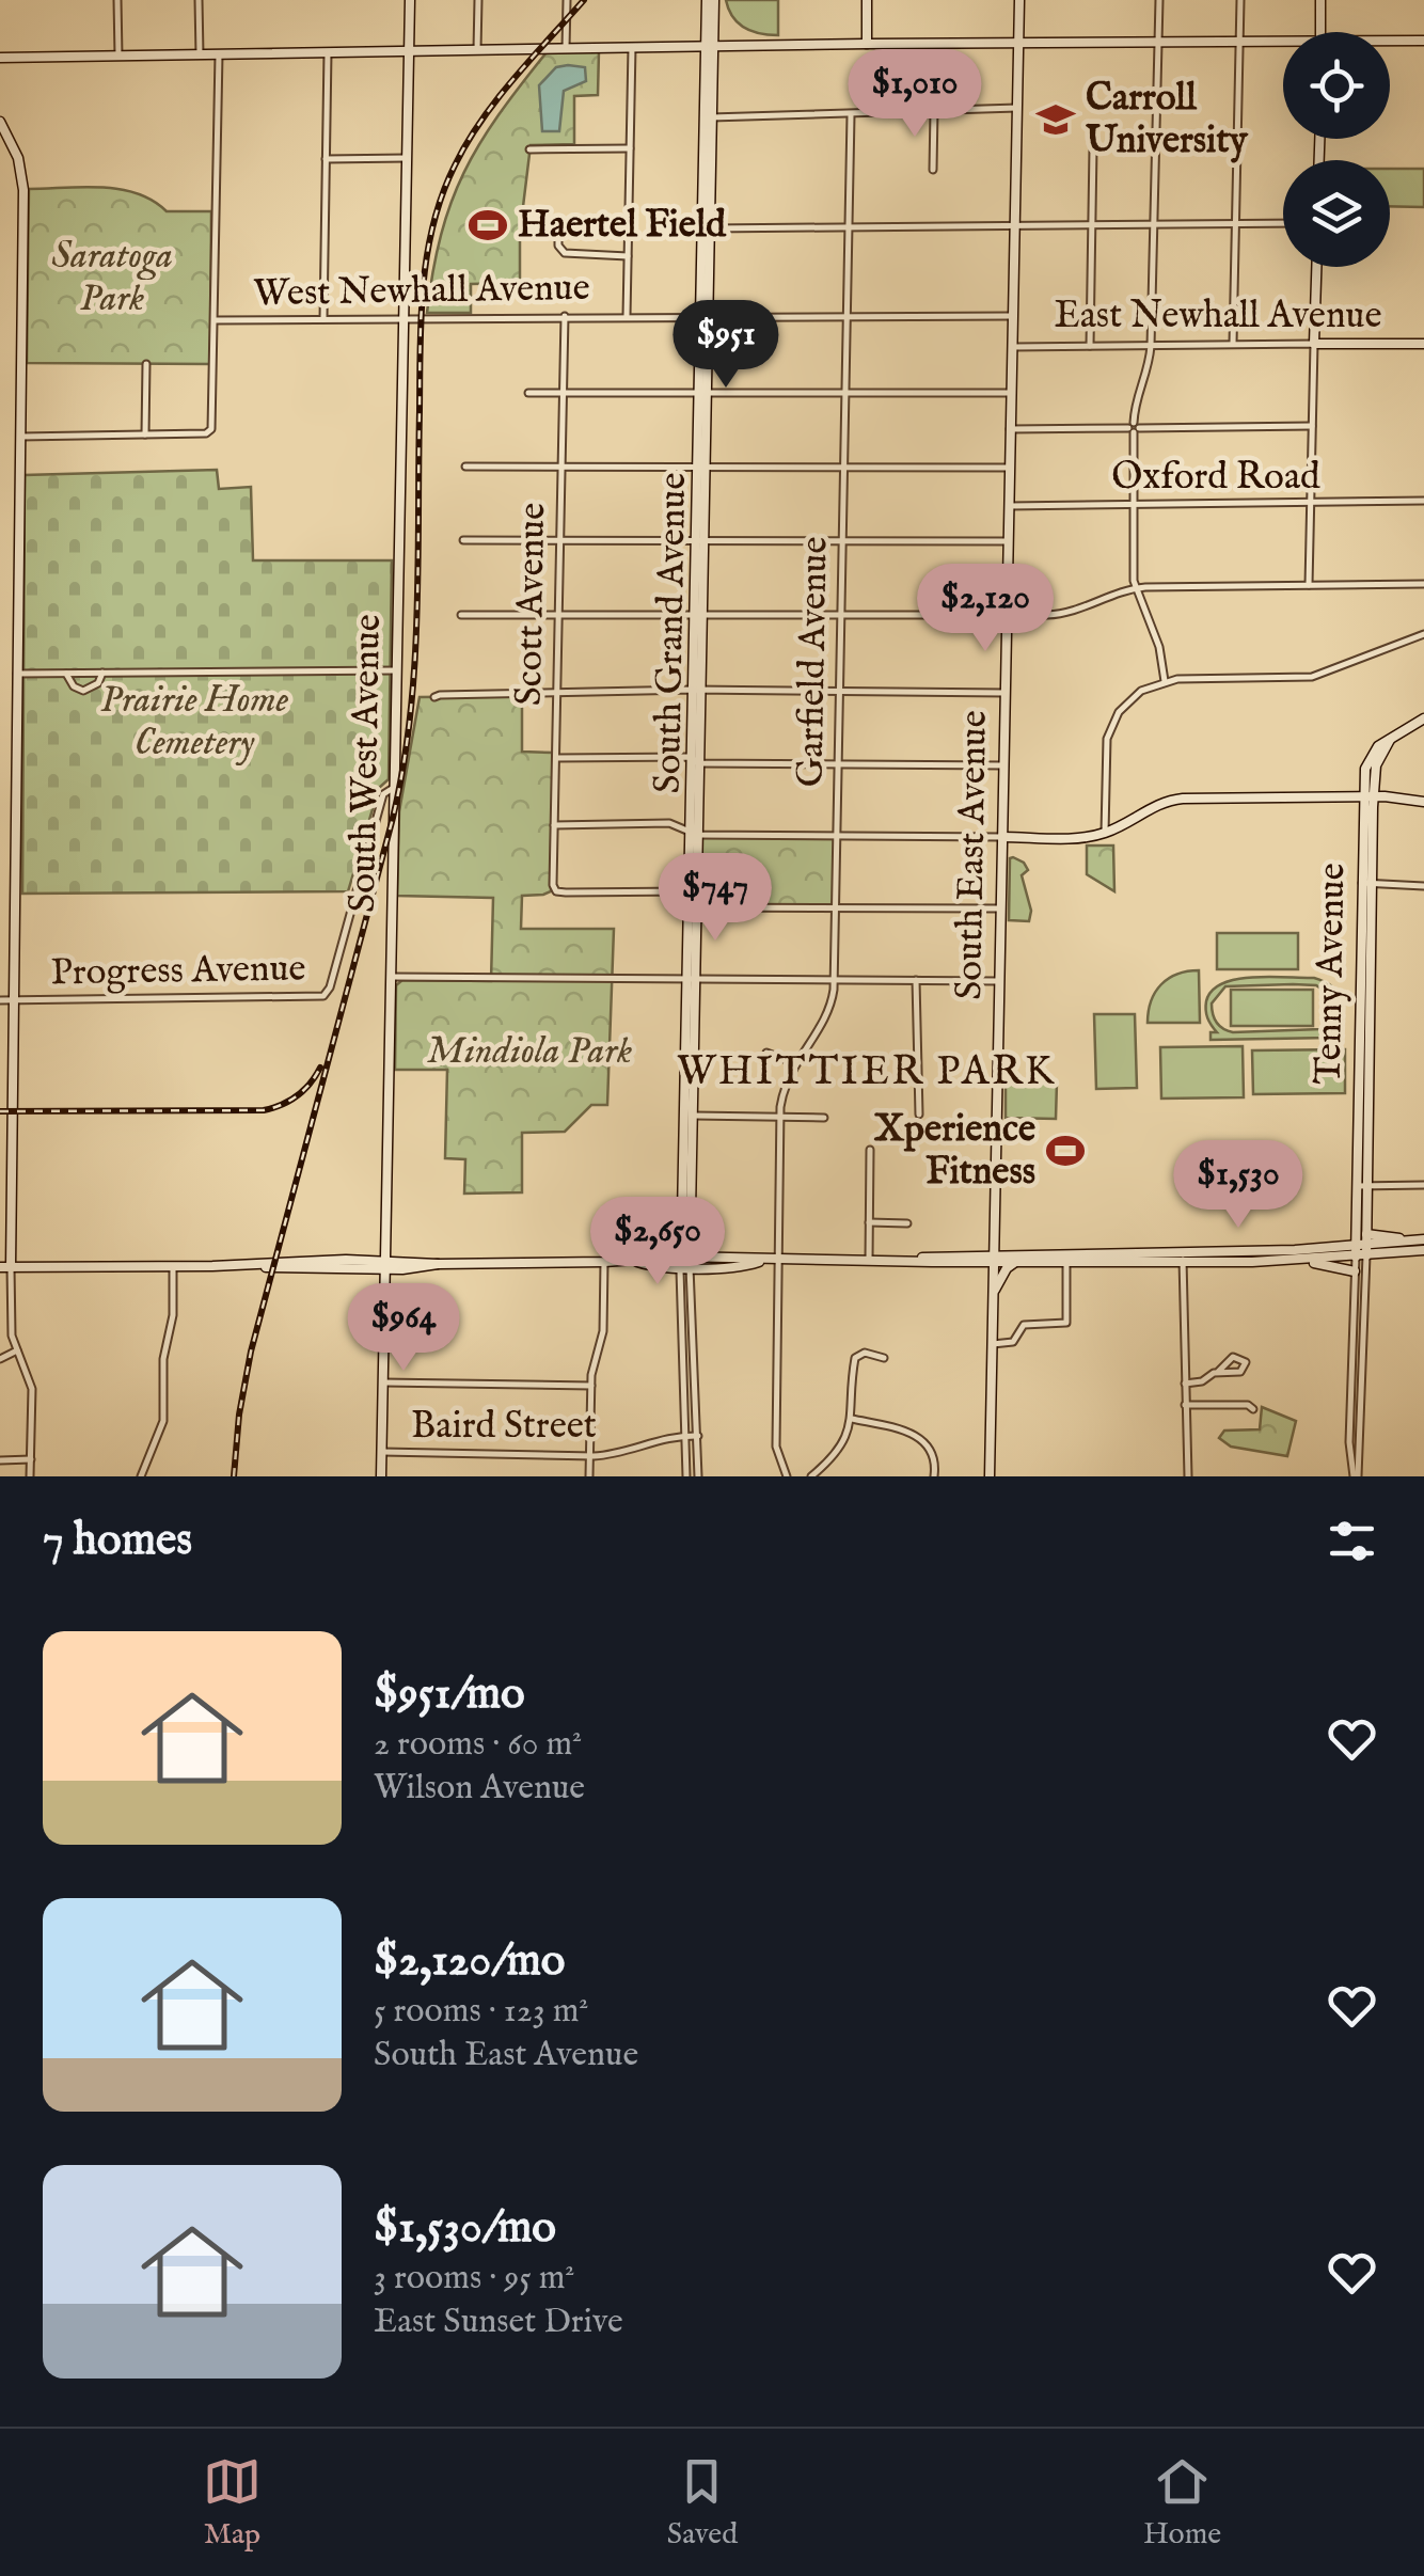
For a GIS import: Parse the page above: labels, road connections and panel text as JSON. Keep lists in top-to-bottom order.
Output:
{
  "streets": {
    "street": [
      "West Newhall Avenue",
      "East Newhall Avenue",
      "Oxford Road",
      "Scott Avenue",
      "South Grand Avenue",
      "Garfield Avenue",
      "South West Avenue",
      "South East Avenue",
      "Progress Avenue",
      "Tenny Avenue",
      "Baird Street"
    ]
  },
  "crossings": [
    ["West Newhall Avenue", "Scott Avenue"],
    ["West Newhall Avenue", "South Grand Avenue"],
    ["West Newhall Avenue", "Garfield Avenue"],
    ["West Newhall Avenue", "South West Avenue"],
    ["West Newhall Avenue", "South East Avenue"],
    ["East Newhall Avenue", "South East Avenue"],
    ["Oxford Road", "South East Avenue"],
    ["Scott Avenue", "South Grand Avenue"],
    ["South Grand Avenue", "Baird Street"],
    ["South West Avenue", "Progress Avenue"],
    ["South West Avenue", "Baird Street"]
  ],
  "districts": ["WHITTIER PARK"],
  "parks": ["Saratoga Park", "Prairie Home Cemetery", "Mindiola Park"],
  "places": {
    "school or university": ["Carroll University"],
    "sports": ["Haertel Field", "Xperience Fitness"]
  },
  "page": {
    "price": [
      "$1,010",
      "$951",
      "$2,120",
      "$747",
      "$1,530",
      "$2,650",
      "$964"
    ],
    "heading": "7 homes",
    "list": [
      {
        "name": "$951/mo",
        "note": "2 rooms · 60 m² · Wilson Avenue"
      },
      {
        "name": "$2,120/mo",
        "note": "5 rooms · 123 m² · South East Avenue"
      },
      {
        "name": "$1,530/mo",
        "note": "3 rooms · 95 m² · East Sunset Drive"
      }
    ],
    "tabs": ["Map", "Saved", "Home"]
  }
}
